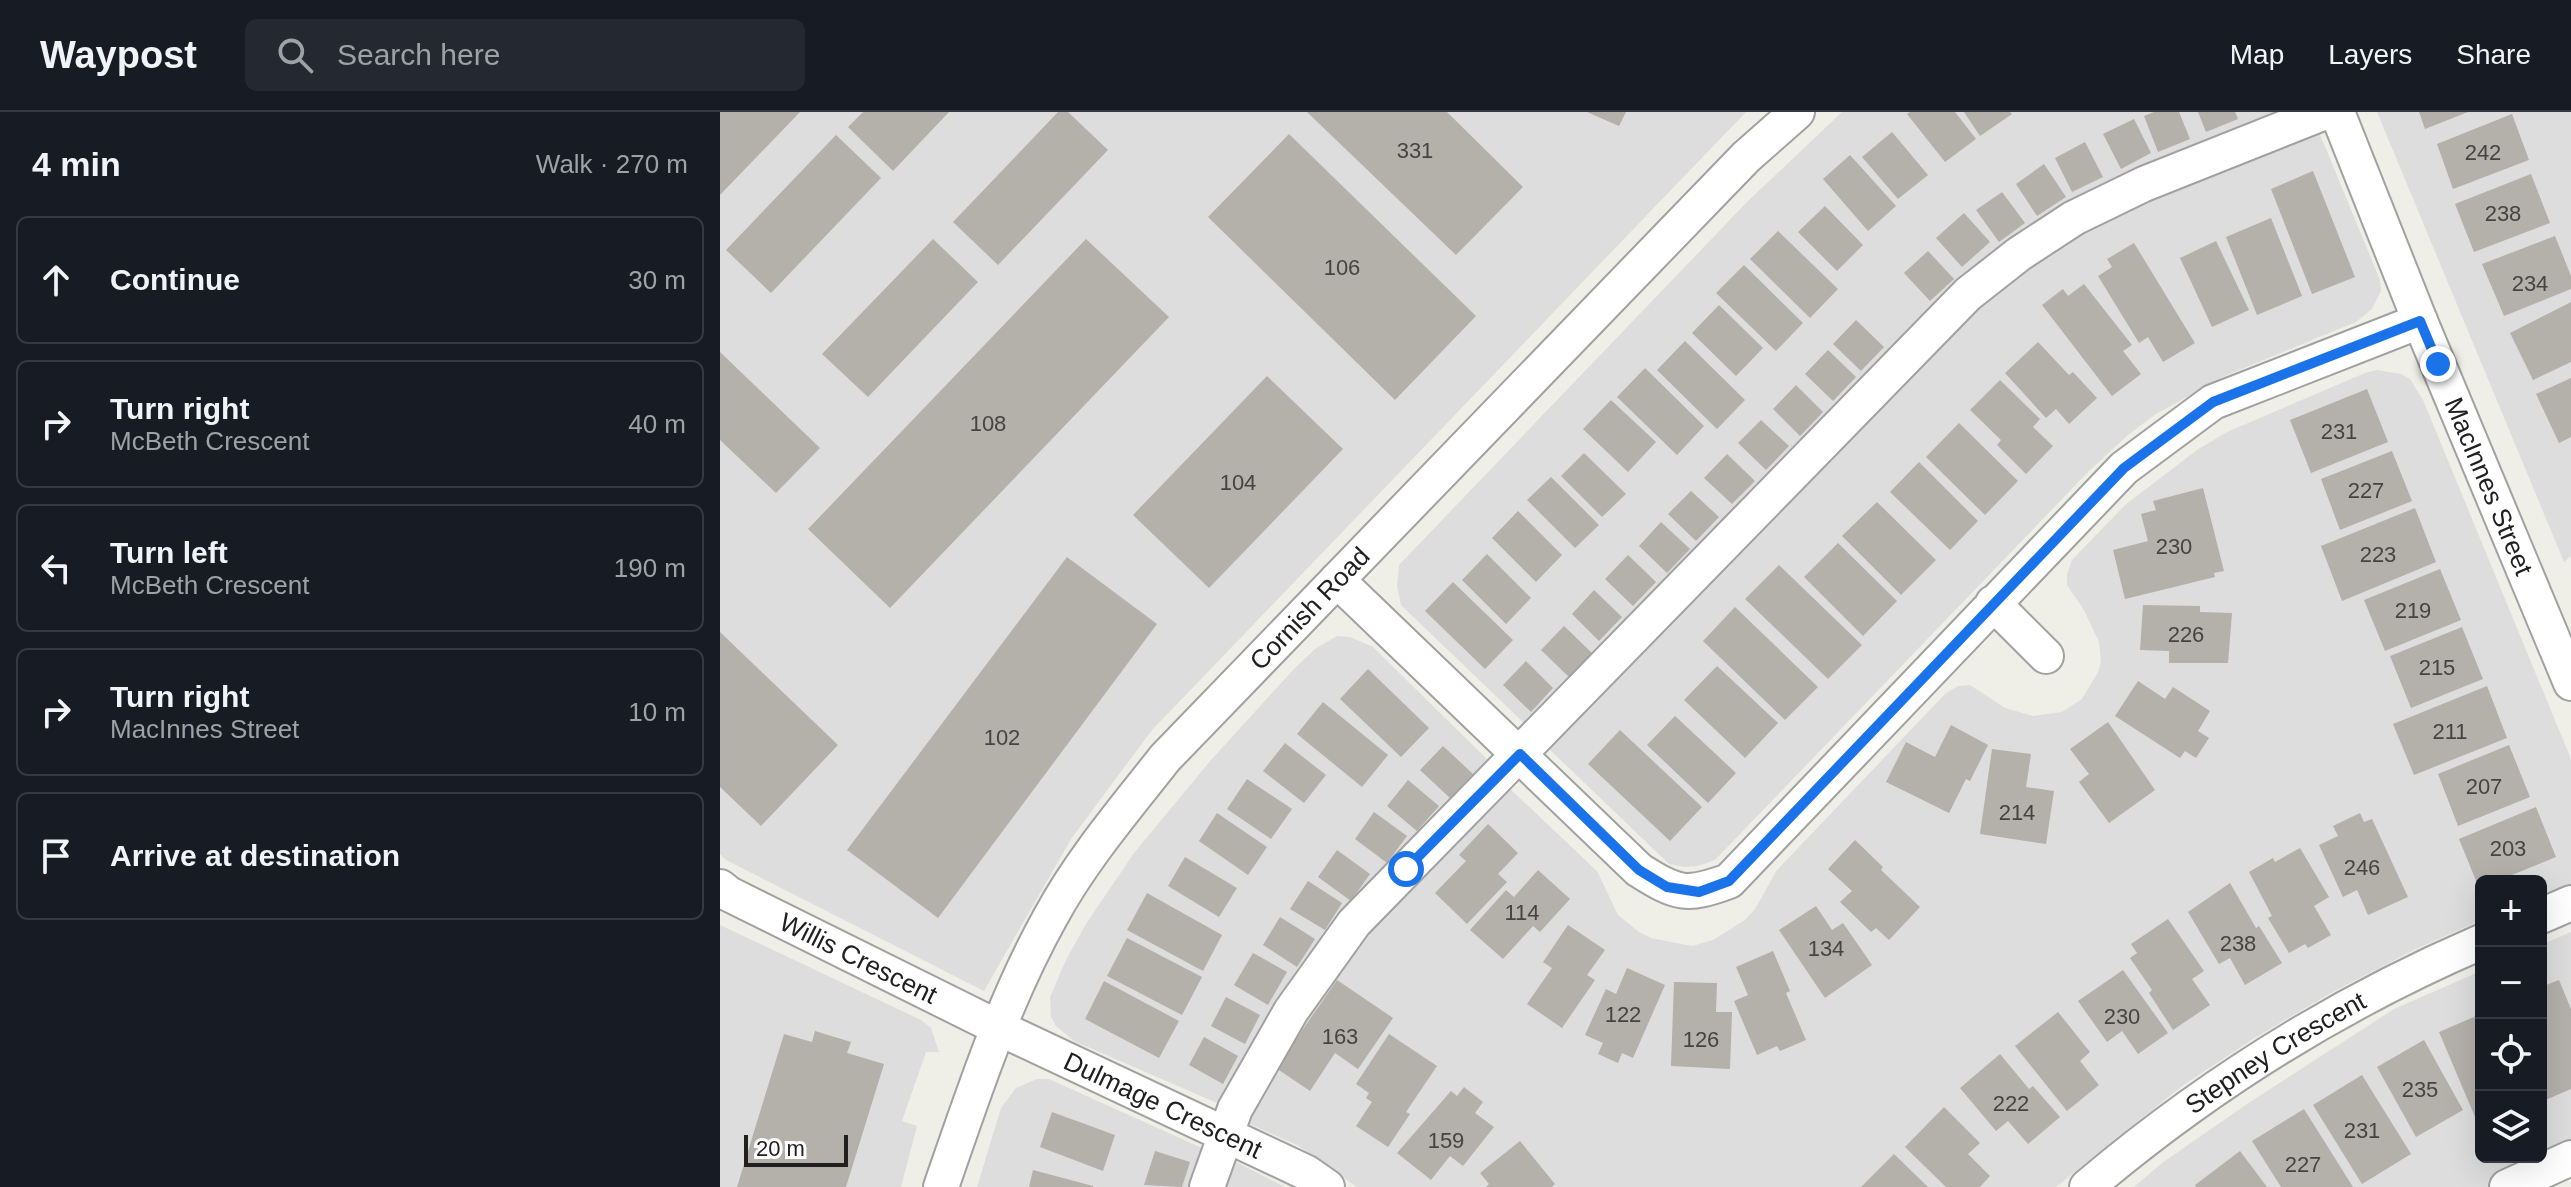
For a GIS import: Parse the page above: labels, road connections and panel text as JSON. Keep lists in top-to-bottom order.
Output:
{
  "streets": {
    "street": [
      "MacInnes Street",
      "Cornish Road",
      "Willis Crescent",
      "Stepney Crescent",
      "Dulmage Crescent"
    ]
  },
  "crossings": [
    ["Cornish Road", "Willis Crescent"],
    ["Cornish Road", "Dulmage Crescent"],
    ["Willis Crescent", "Dulmage Crescent"]
  ],
  "house_numbers": [
    "331",
    "242",
    "238",
    "106",
    "234",
    "108",
    "231",
    "104",
    "227",
    "230",
    "223",
    "219",
    "226",
    "215",
    "211",
    "102",
    "207",
    "214",
    "203",
    "246",
    "114",
    "238",
    "134",
    "122",
    "230",
    "163",
    "126",
    "235",
    "222",
    "231",
    "159",
    "227"
  ],
  "scale_bar": "20 m",
  "page": {
    "header": "Waypost",
    "search": "Search here",
    "nav": ["Map", "Layers", "Share"],
    "heading": ["4 min", "Walk · 270 m"],
    "list": [
      ["Continue", "30 m"],
      ["Turn right", "McBeth Crescent", "40 m"],
      ["Turn left", "McBeth Crescent", "190 m"],
      ["Turn right", "MacInnes Street", "10 m"],
      "Arrive at destination"
    ],
    "map_buttons": ["+", "−"],
    "scale": "20 m"
  }
}
